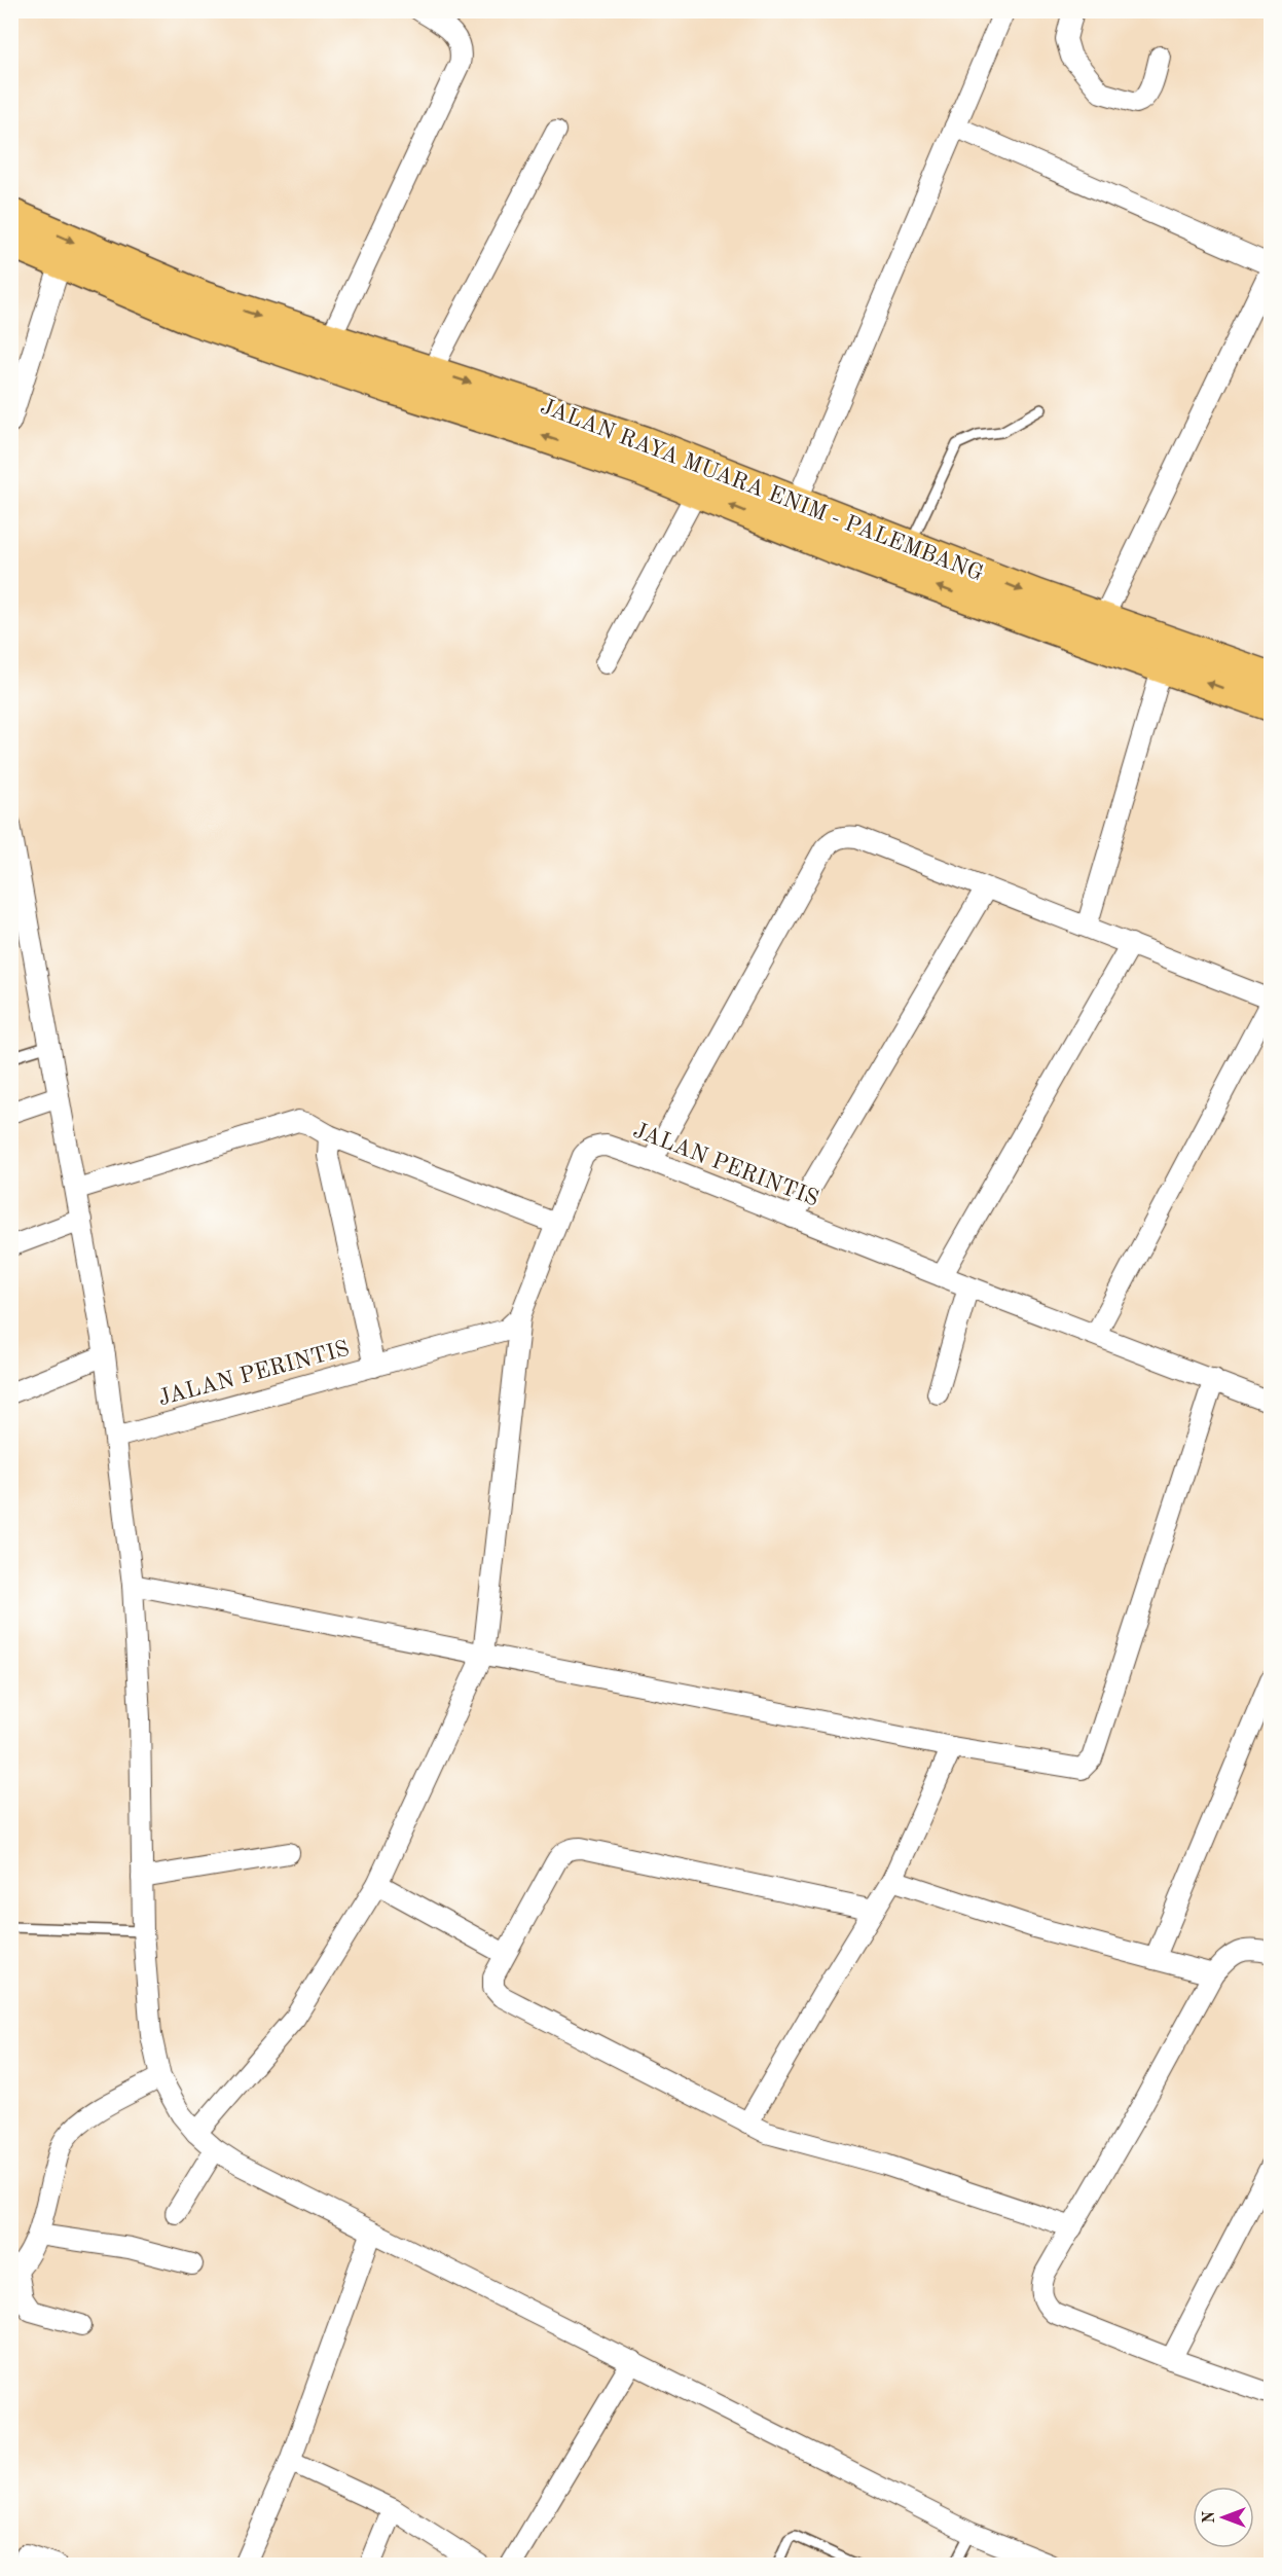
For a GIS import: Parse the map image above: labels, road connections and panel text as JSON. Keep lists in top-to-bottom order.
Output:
{
  "streets": {
    "main road": ["JALAN RAYA MUARA ENIM - PALEMBANG"],
    "street": ["JALAN PERINTIS"]
  },
  "north": "left"
}
